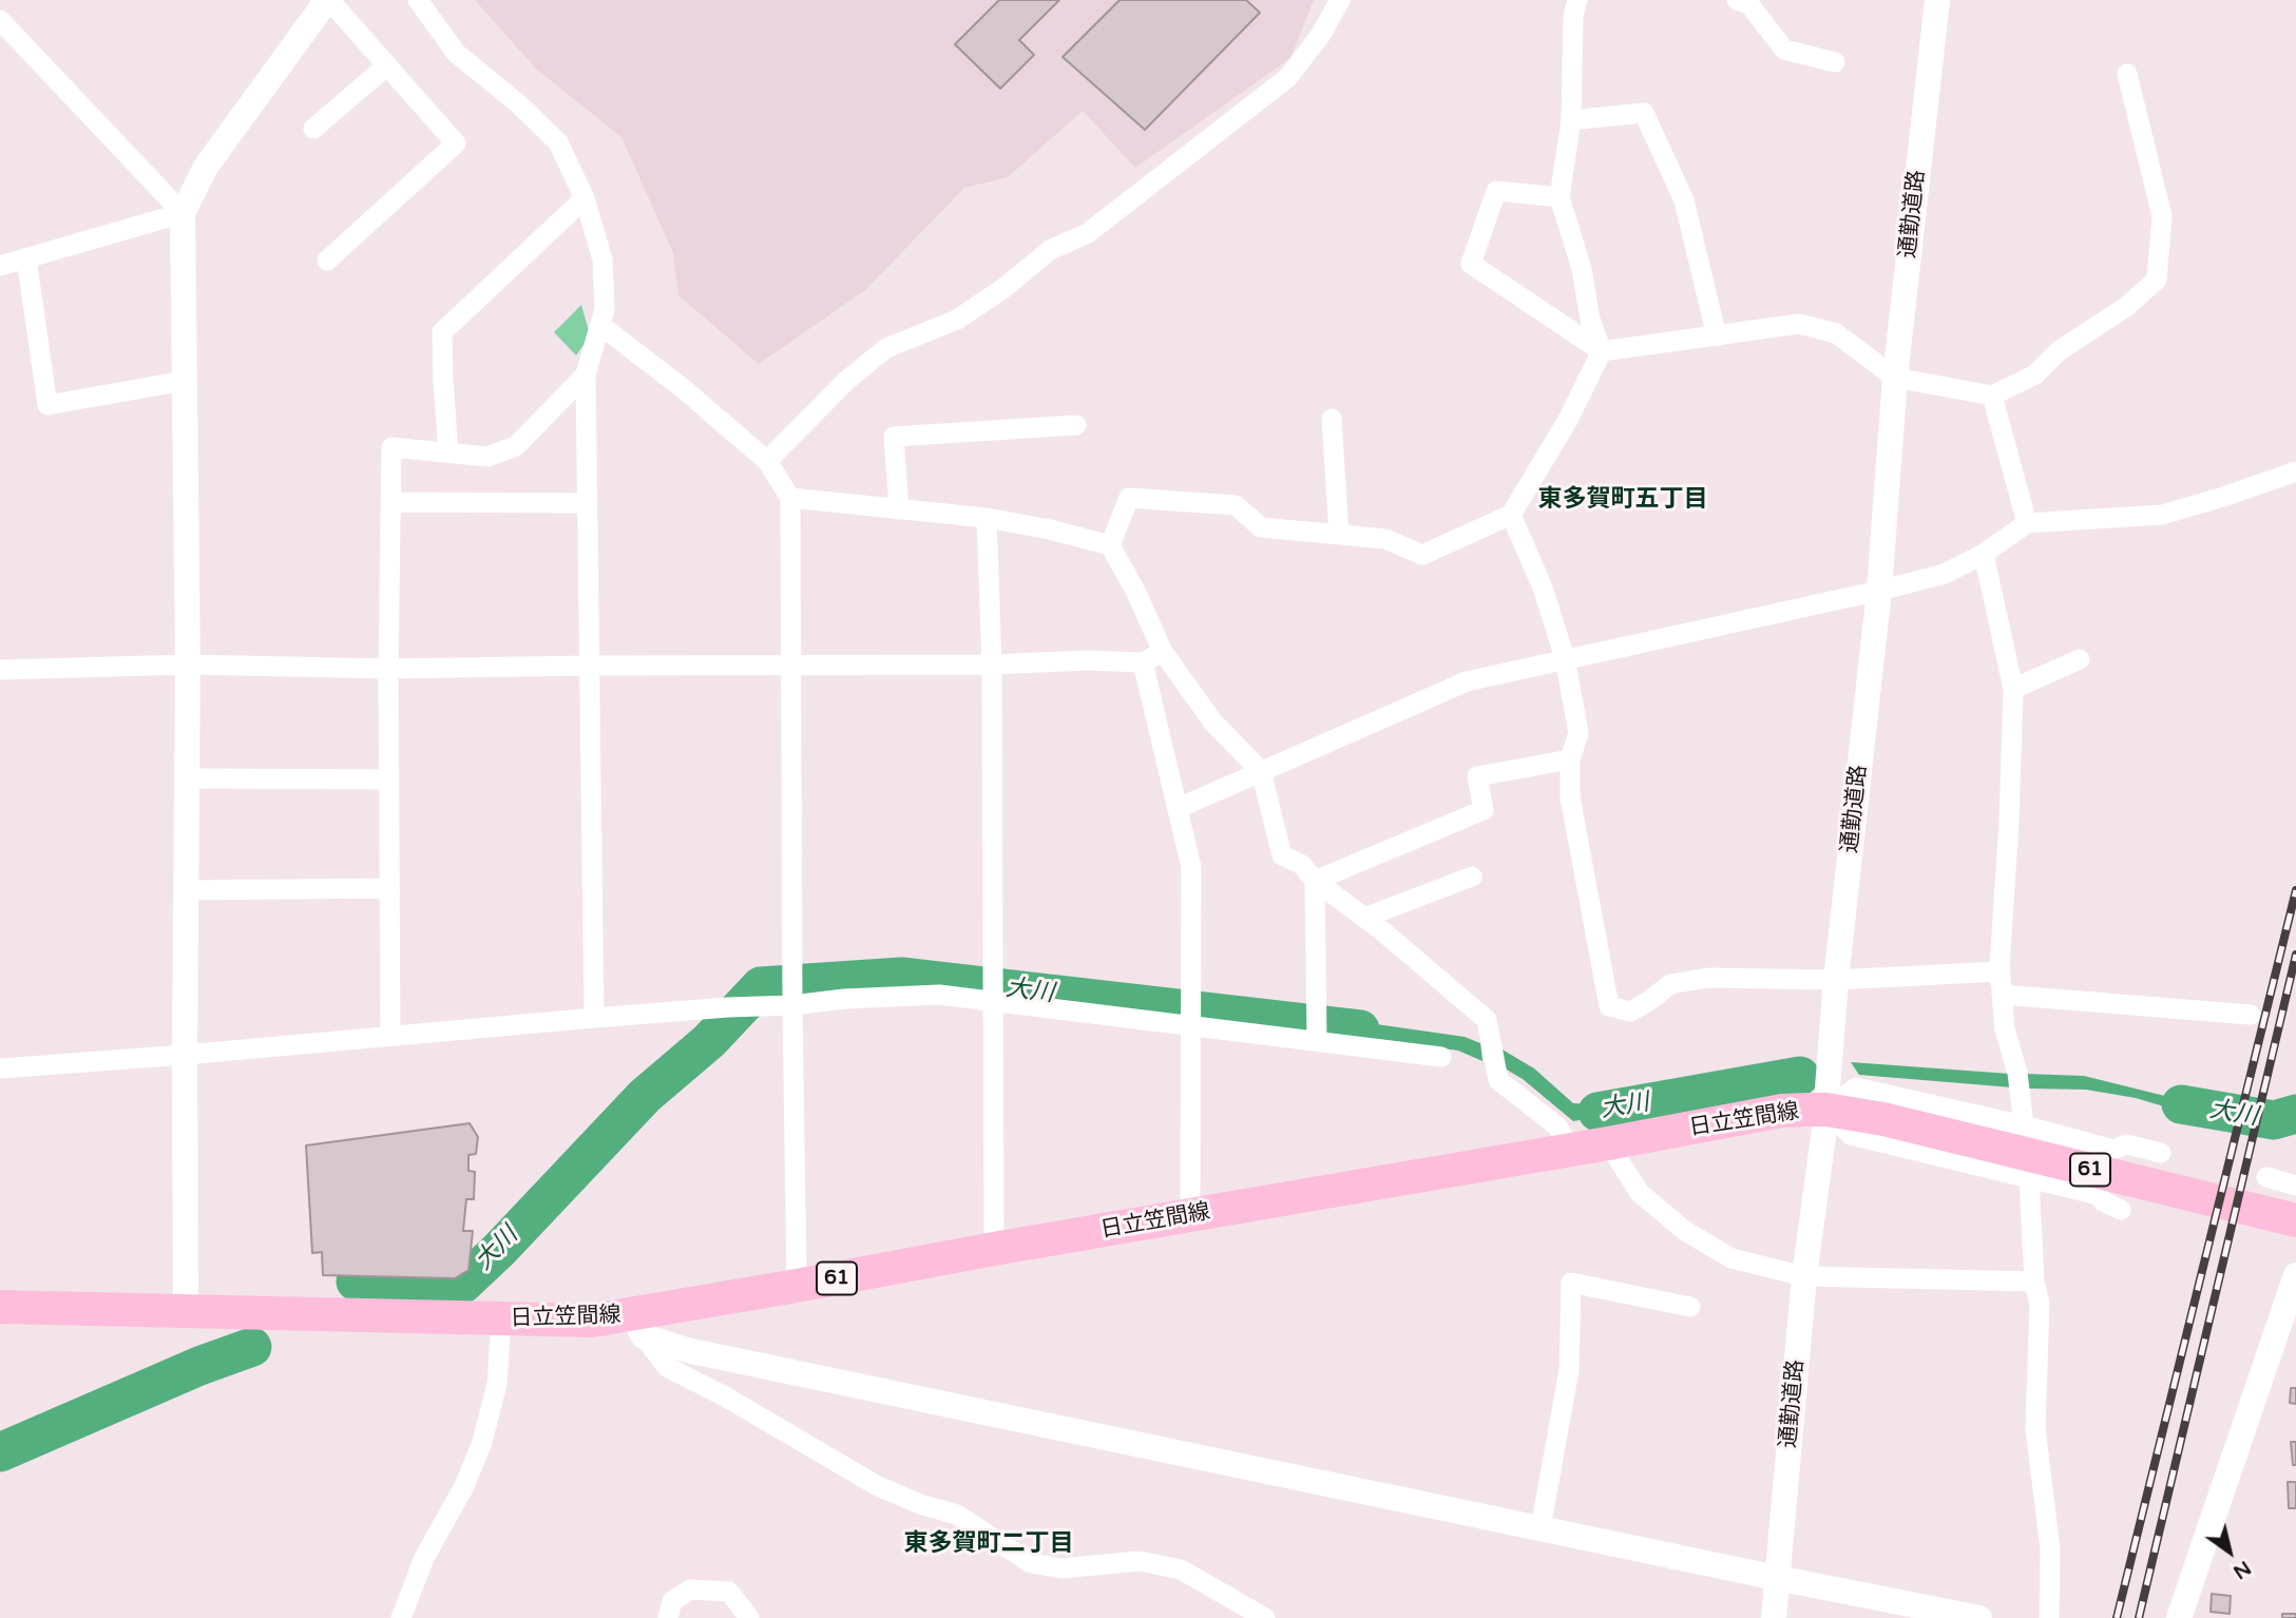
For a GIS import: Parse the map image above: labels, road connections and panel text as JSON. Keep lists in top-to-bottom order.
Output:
{
  "streets": {
    "main road": ["日立笠間線", "61"],
    "street": ["通勤道路"]
  },
  "crossings": [
    ["通勤道路", "日立笠間線"]
  ],
  "districts": ["東多賀町五丁目", "東多賀町二丁目"],
  "water": ["大川"],
  "north": "bottom right"
}
